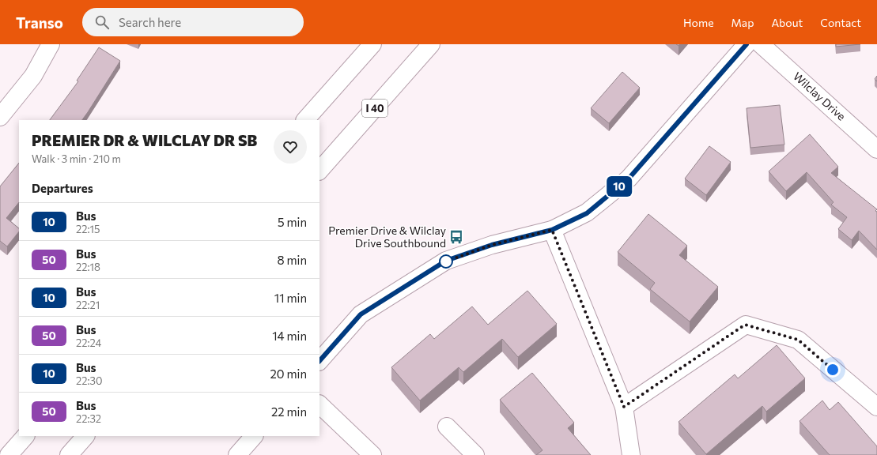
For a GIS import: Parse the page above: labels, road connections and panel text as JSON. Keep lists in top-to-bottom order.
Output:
{
  "streets": {
    "main road": ["Wilclay Drive", "I 40"]
  },
  "places": {
    "bus stop": ["Premier Drive & Wilclay Drive Southbound"]
  },
  "lines": ["bus line 10"],
  "page": {
    "header": "Transo",
    "search": "Search here",
    "nav": [
      "Home",
      "Map",
      "About",
      "Contact"
    ],
    "on_map": "10",
    "heading": [
      ["PREMIER DR & WILCLAY DR SB", "Walk · 3 min · 210 m"],
      "Departures"
    ],
    "list": [
      {
        "mark": "10",
        "name": "Bus",
        "note": "22:15",
        "value": "5 min"
      },
      {
        "mark": "50",
        "name": "Bus",
        "note": "22:18",
        "value": "8 min"
      },
      {
        "mark": "10",
        "name": "Bus",
        "note": "22:21",
        "value": "11 min"
      },
      {
        "mark": "50",
        "name": "Bus",
        "note": "22:24",
        "value": "14 min"
      },
      {
        "mark": "10",
        "name": "Bus",
        "note": "22:30",
        "value": "20 min"
      },
      {
        "mark": "50",
        "name": "Bus",
        "note": "22:32",
        "value": "22 min"
      }
    ]
  }
}
